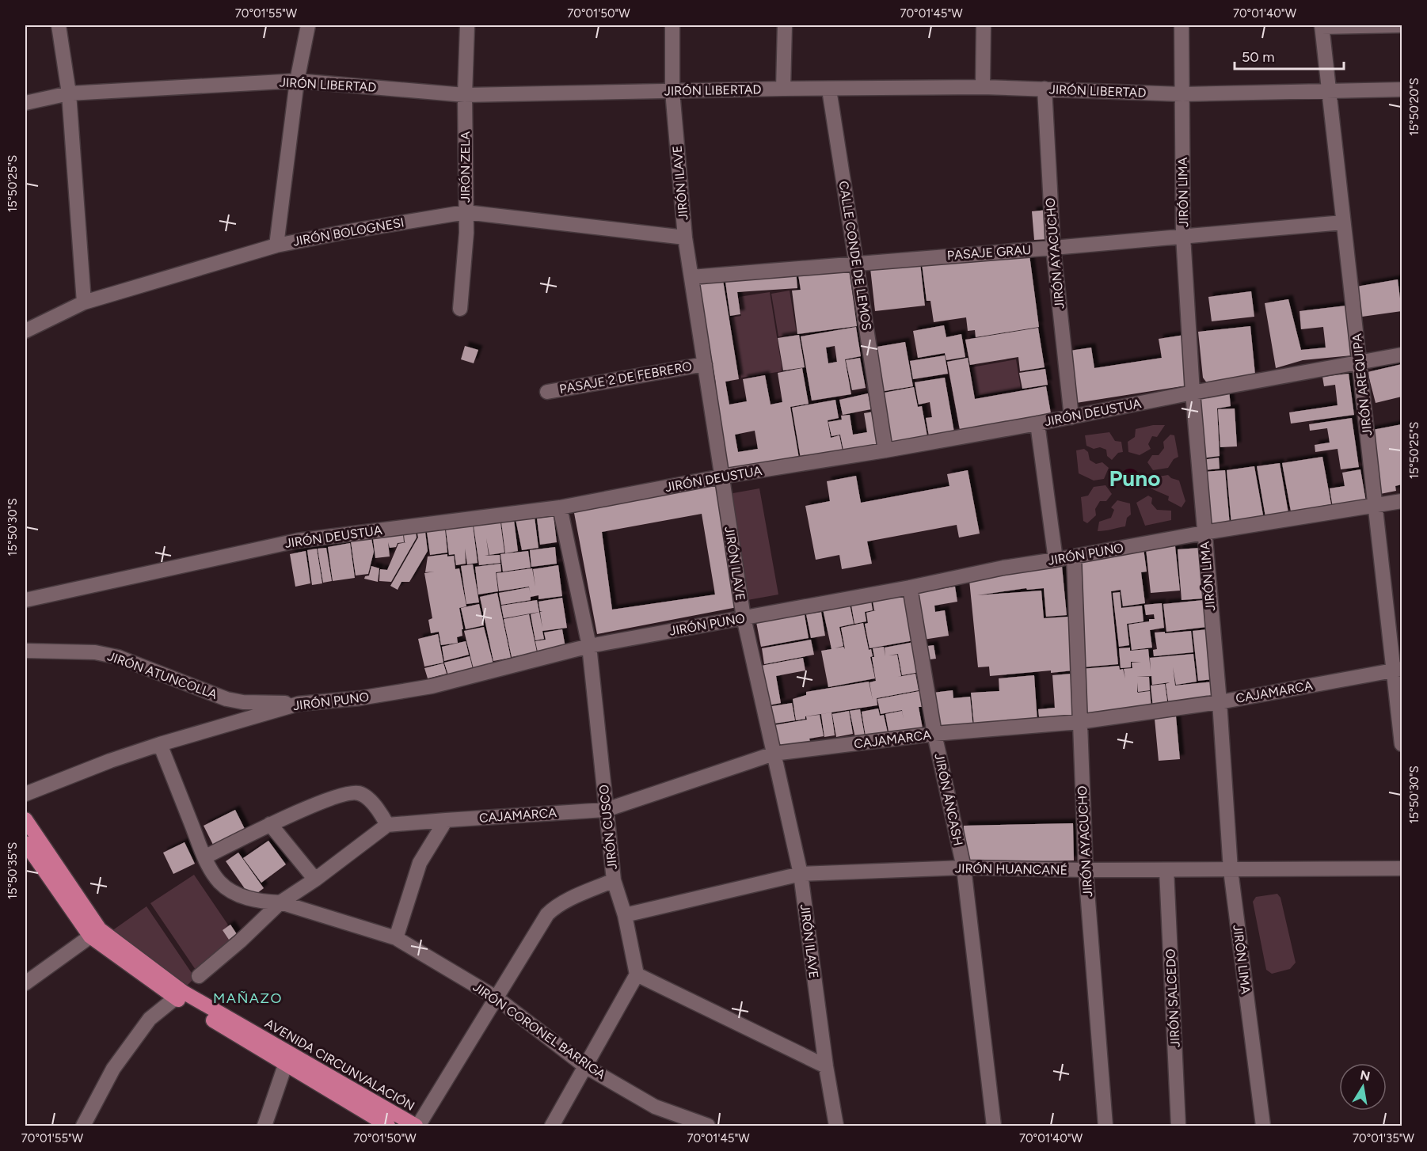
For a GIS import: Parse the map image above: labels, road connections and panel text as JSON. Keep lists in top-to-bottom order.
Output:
{
  "streets": {
    "highway": ["AVENIDA CIRCUNVALACIÓN"],
    "street": [
      "JIRÓN LIBERTAD",
      "JIRÓN ZELA",
      "JIRÓN ILAVE",
      "JIRÓN LIMA",
      "JIRÓN BOLOGNESI",
      "PASAJE GRAU",
      "JIRÓN AYACUCHO",
      "CALLE CONDE DE LEMOS",
      "PASAJE 2 DE FEBRERO",
      "JIRÓN AREQUIPA",
      "JIRÓN DEUSTUA",
      "JIRÓN PUNO",
      "JIRÓN ATUNCOLLA",
      "CAJAMARCA",
      "JIRÓN ÁNCASH",
      "JIRÓN CUSCO",
      "JIRÓN HUANCANÉ",
      "JIRÓN SALCEDO",
      "JIRÓN CORONEL BARRIGA"
    ]
  },
  "crossings": [
    ["JIRÓN LIBERTAD", "JIRÓN ZELA"],
    ["JIRÓN LIBERTAD", "JIRÓN ILAVE"],
    ["JIRÓN LIBERTAD", "JIRÓN LIMA"],
    ["JIRÓN LIBERTAD", "JIRÓN AYACUCHO"],
    ["JIRÓN LIBERTAD", "CALLE CONDE DE LEMOS"],
    ["JIRÓN LIBERTAD", "JIRÓN AREQUIPA"],
    ["JIRÓN ZELA", "JIRÓN BOLOGNESI"],
    ["JIRÓN ILAVE", "JIRÓN BOLOGNESI"],
    ["JIRÓN ILAVE", "PASAJE GRAU"],
    ["JIRÓN ILAVE", "PASAJE 2 DE FEBRERO"],
    ["JIRÓN ILAVE", "JIRÓN DEUSTUA"],
    ["JIRÓN ILAVE", "JIRÓN PUNO"],
    ["JIRÓN ILAVE", "CAJAMARCA"],
    ["JIRÓN ILAVE", "JIRÓN HUANCANÉ"],
    ["JIRÓN LIMA", "PASAJE GRAU"],
    ["JIRÓN LIMA", "JIRÓN DEUSTUA"],
    ["JIRÓN LIMA", "JIRÓN PUNO"],
    ["JIRÓN LIMA", "CAJAMARCA"],
    ["JIRÓN LIMA", "JIRÓN HUANCANÉ"],
    ["PASAJE GRAU", "JIRÓN AYACUCHO"],
    ["PASAJE GRAU", "CALLE CONDE DE LEMOS"],
    ["PASAJE GRAU", "JIRÓN AREQUIPA"],
    ["JIRÓN AYACUCHO", "JIRÓN DEUSTUA"],
    ["JIRÓN AYACUCHO", "JIRÓN PUNO"],
    ["JIRÓN AYACUCHO", "CAJAMARCA"],
    ["JIRÓN AYACUCHO", "JIRÓN HUANCANÉ"],
    ["CALLE CONDE DE LEMOS", "JIRÓN DEUSTUA"],
    ["JIRÓN AREQUIPA", "JIRÓN DEUSTUA"],
    ["JIRÓN AREQUIPA", "JIRÓN PUNO"],
    ["JIRÓN AREQUIPA", "CAJAMARCA"],
    ["JIRÓN DEUSTUA", "JIRÓN CUSCO"],
    ["JIRÓN PUNO", "JIRÓN ATUNCOLLA"],
    ["JIRÓN PUNO", "JIRÓN ÁNCASH"],
    ["JIRÓN PUNO", "JIRÓN CUSCO"],
    ["JIRÓN PUNO", "JIRÓN CORONEL BARRIGA"],
    ["CAJAMARCA", "JIRÓN ÁNCASH"],
    ["CAJAMARCA", "JIRÓN CUSCO"],
    ["JIRÓN ÁNCASH", "JIRÓN HUANCANÉ"],
    ["JIRÓN CUSCO", "JIRÓN HUANCANÉ"],
    ["JIRÓN HUANCANÉ", "JIRÓN SALCEDO"]
  ],
  "districts": ["Puno", "MAÑAZO"],
  "scale_bar": "50 m",
  "north": "top",
  "coordinates": [
    "70°01'55\"W",
    "70°01'50\"W",
    "70°01'45\"W",
    "70°01'40\"W",
    "15°50'20\"S",
    "15°50'25\"S",
    "15°50'30\"S",
    "15°50'35\"S",
    "70°01'35\"W"
  ]
}
